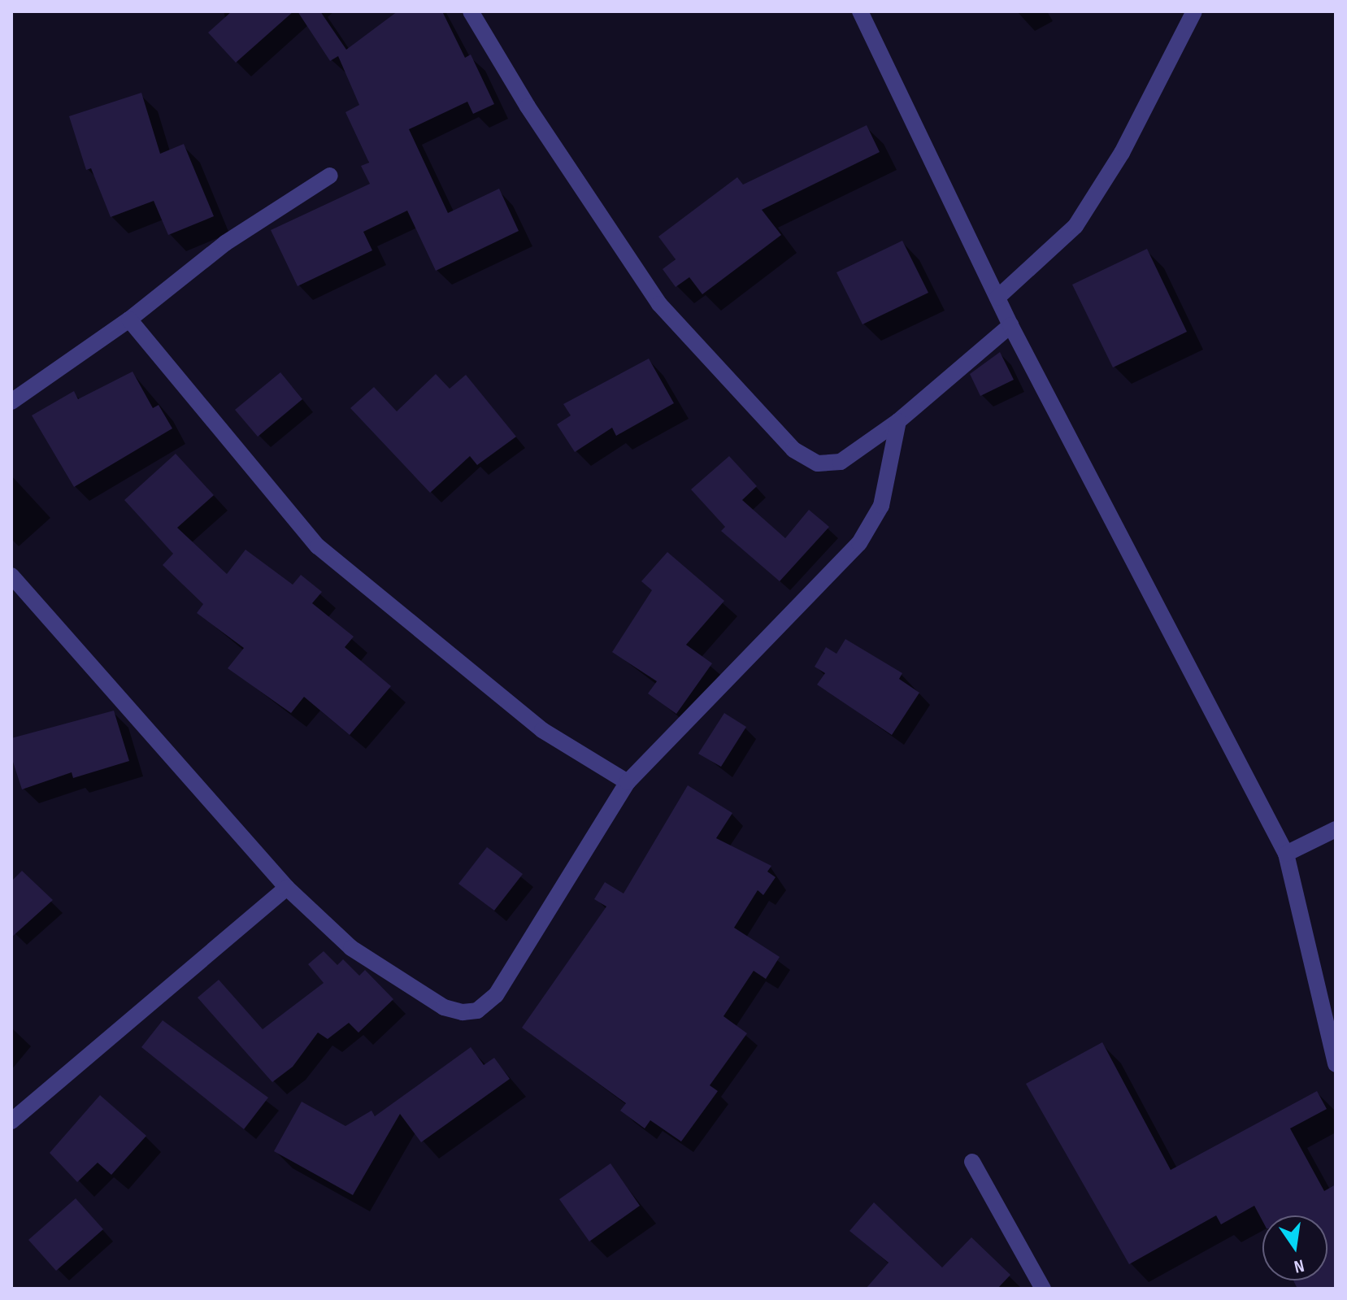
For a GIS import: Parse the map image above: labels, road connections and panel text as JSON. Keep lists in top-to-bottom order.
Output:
{
  "north": "bottom"
}
